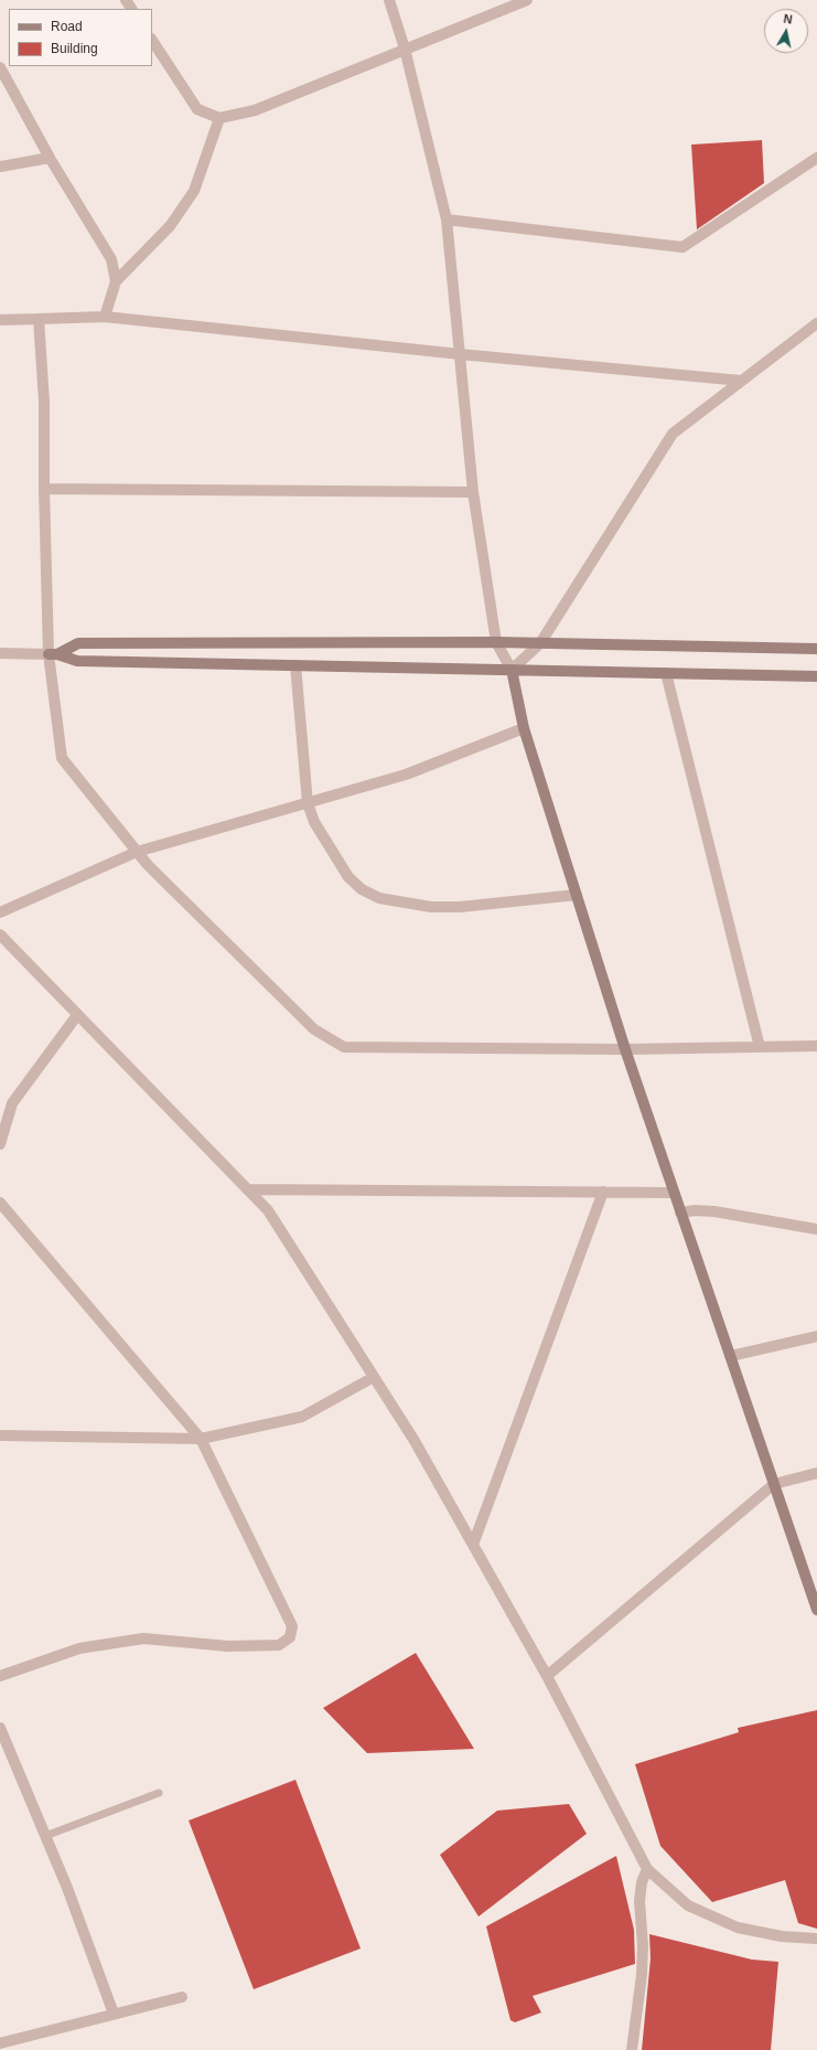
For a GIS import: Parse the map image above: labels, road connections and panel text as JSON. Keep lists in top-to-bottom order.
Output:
{
  "legend": ["Road", "Building"],
  "north": "top"
}
